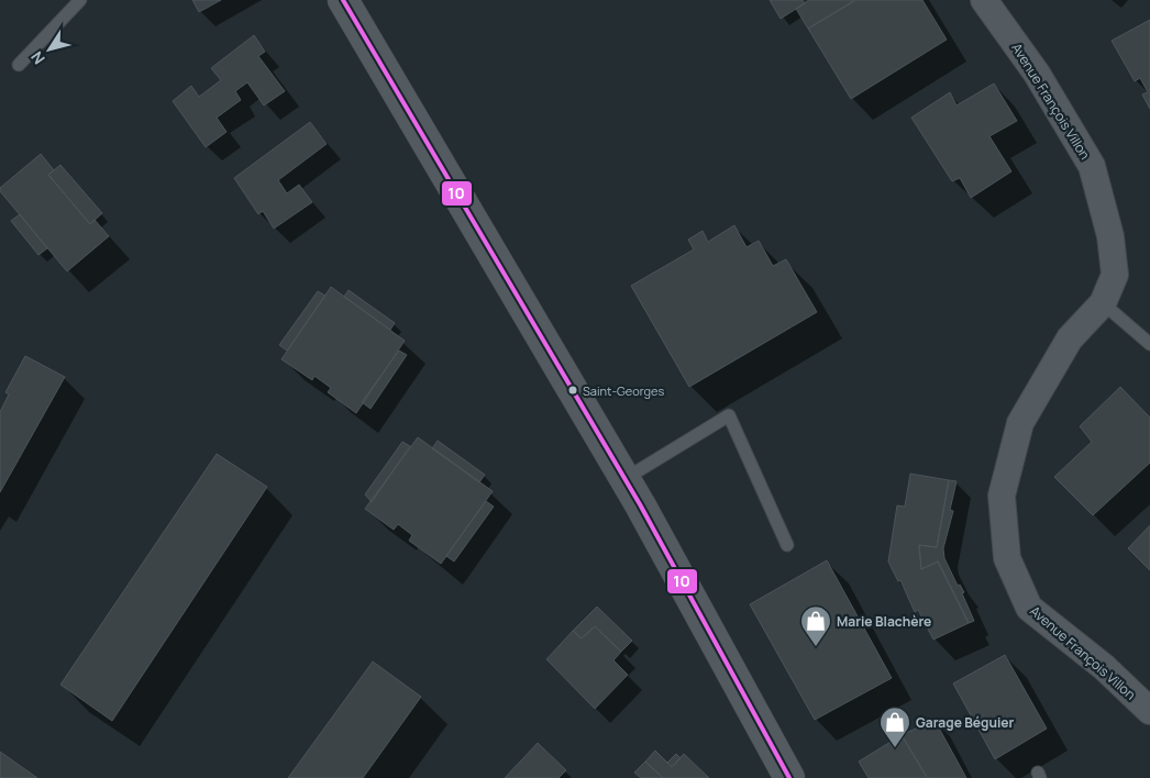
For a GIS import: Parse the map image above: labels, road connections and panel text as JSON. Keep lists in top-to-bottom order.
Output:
{
  "streets": {
    "street": ["Avenue François Villon"]
  },
  "places": {
    "other": ["Saint-Georges"],
    "shop": ["Marie Blachère", "Garage Béguier"]
  },
  "lines": ["transit line 10"],
  "north": "bottom left"
}
